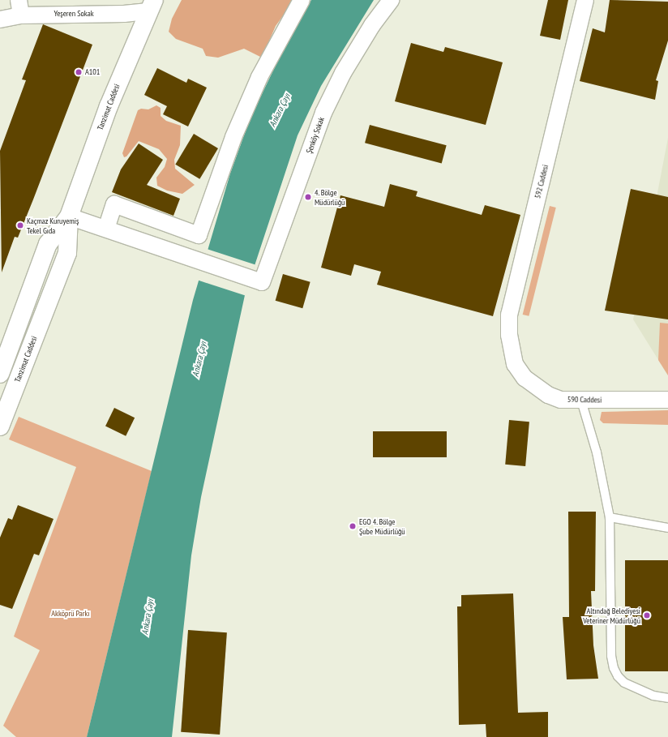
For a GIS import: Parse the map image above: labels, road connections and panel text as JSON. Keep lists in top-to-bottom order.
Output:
{
  "streets": {
    "main road": ["Tanzimat Caddesi"],
    "street": [
      "Yeşeren Sokak",
      "Şenköy Sokak",
      "592 Caddesi",
      "590 Caddesi"
    ]
  },
  "crossings": [
    ["Yeşeren Sokak", "Tanzimat Caddesi"],
    ["592 Caddesi", "590 Caddesi"]
  ],
  "water": ["Ankara Çayı"],
  "parks": ["Akköprü Parkı"],
  "places": [
    "A101",
    "4. Bölge Müdürlüğü",
    "Kaçmaz Kuruyemiş Tekel Gıda",
    "EGO 4. Bölge Şube Müdürlüğü",
    "Altındağ Belediyesi Veteriner Müdürlüğü"
  ]
}
